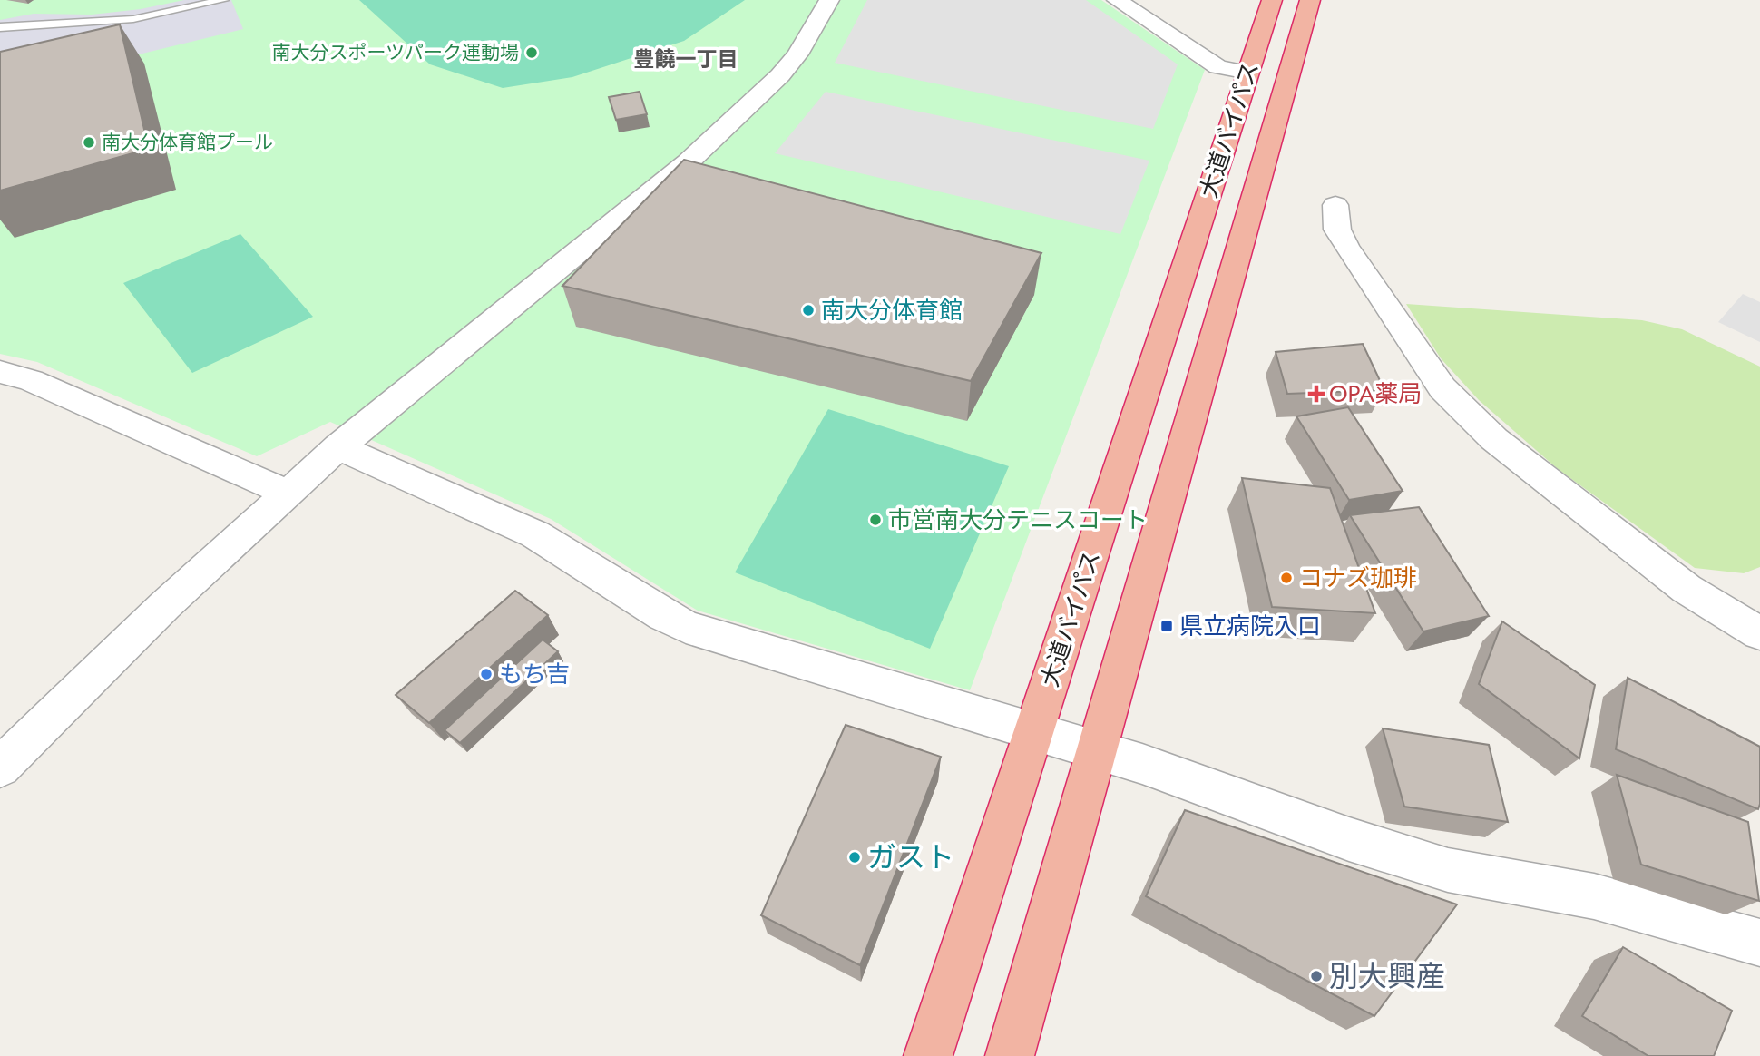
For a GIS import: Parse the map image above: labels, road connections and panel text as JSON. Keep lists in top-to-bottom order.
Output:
{
  "streets": {
    "highway": ["大道バイパス"]
  },
  "districts": ["豊饒一丁目"],
  "places": {
    "other": [
      "南大分スポーツパーク運動場",
      "南大分体育館プール",
      "南大分体育館",
      "市営南大分テニスコート",
      "コナズ珈琲",
      "もち吉",
      "ガスト",
      "別大興産"
    ],
    "health": ["OPA薬局"],
    "transit": ["県立病院入口"]
  }
}
